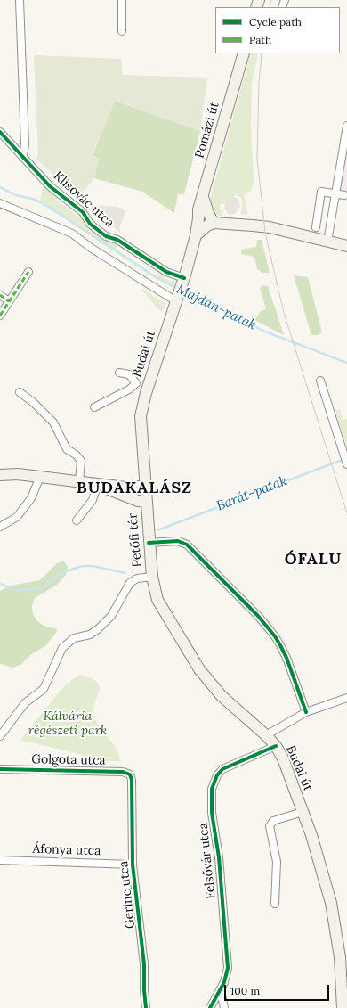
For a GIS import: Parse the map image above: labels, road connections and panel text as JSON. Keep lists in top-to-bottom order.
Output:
{
  "streets": {
    "main road": ["Pomázi út", "Budai út", "Petőfi tér"],
    "street": [
      "Klisovác utca",
      "Golgota utca",
      "Áfonya utca",
      "Felsővár utca",
      "Gerinc utca"
    ]
  },
  "crossings": [
    ["Pomázi út", "Budai út"],
    ["Klisovác utca", "Budai út"],
    ["Budai út", "Petőfi tér"],
    ["Budai út", "Felsővár utca"],
    ["Golgota utca", "Gerinc utca"],
    ["Áfonya utca", "Gerinc utca"]
  ],
  "districts": ["BUDAKALÁSZ", "ÓFALU"],
  "water": ["Majdán-patak", "Barát-patak"],
  "parks": ["Kálvária régészeti park"],
  "legend": ["Cycle path", "Path"],
  "scale_bar": "100 m"
}
